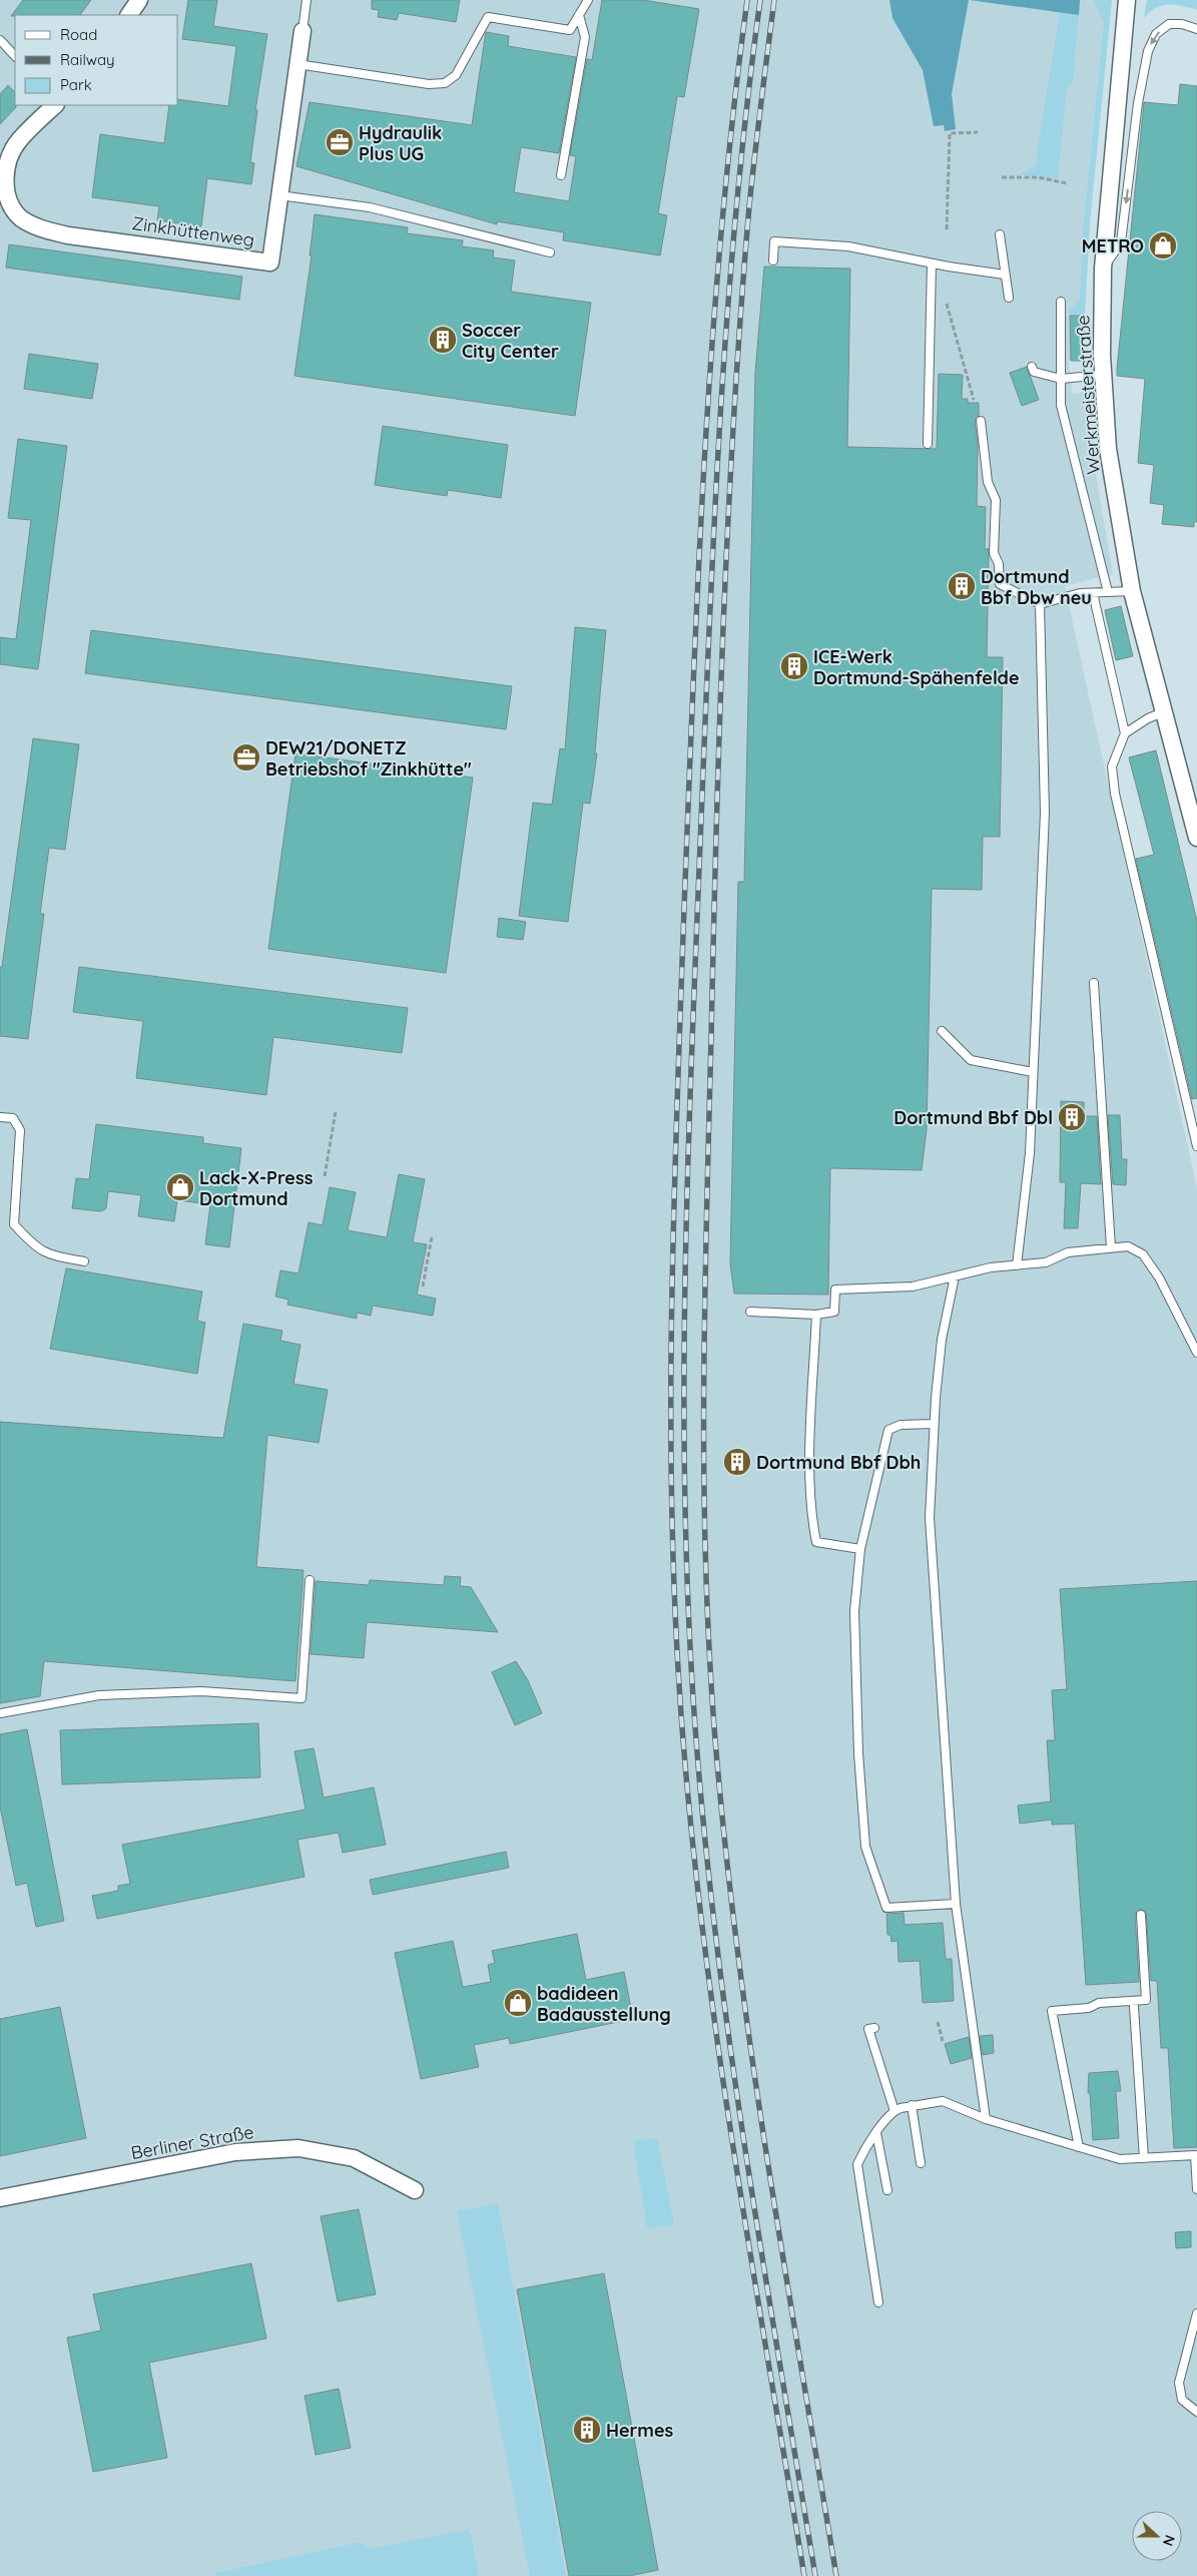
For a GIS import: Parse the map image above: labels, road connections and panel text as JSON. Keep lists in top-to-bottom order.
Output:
{
  "streets": {
    "street": ["Zinkhüttenweg", "Werkmeisterstraße", "Berliner Straße"]
  },
  "places": {
    "office": ["Hydraulik Plus UG", "DEW21/DONETZ Betriebshof \"Zinkhütte\""],
    "shop": ["METRO", "Lack-X-Press Dortmund", "badideen Badausstellung"],
    "building": [
      "Soccer City Center",
      "Dortmund Bbf Dbw neu",
      "ICE-Werk Dortmund-Spähenfelde",
      "Dortmund Bbf Dbl",
      "Dortmund Bbf Dbh",
      "Hermes"
    ]
  },
  "legend": ["Road", "Railway", "Park"],
  "north": "right"
}
